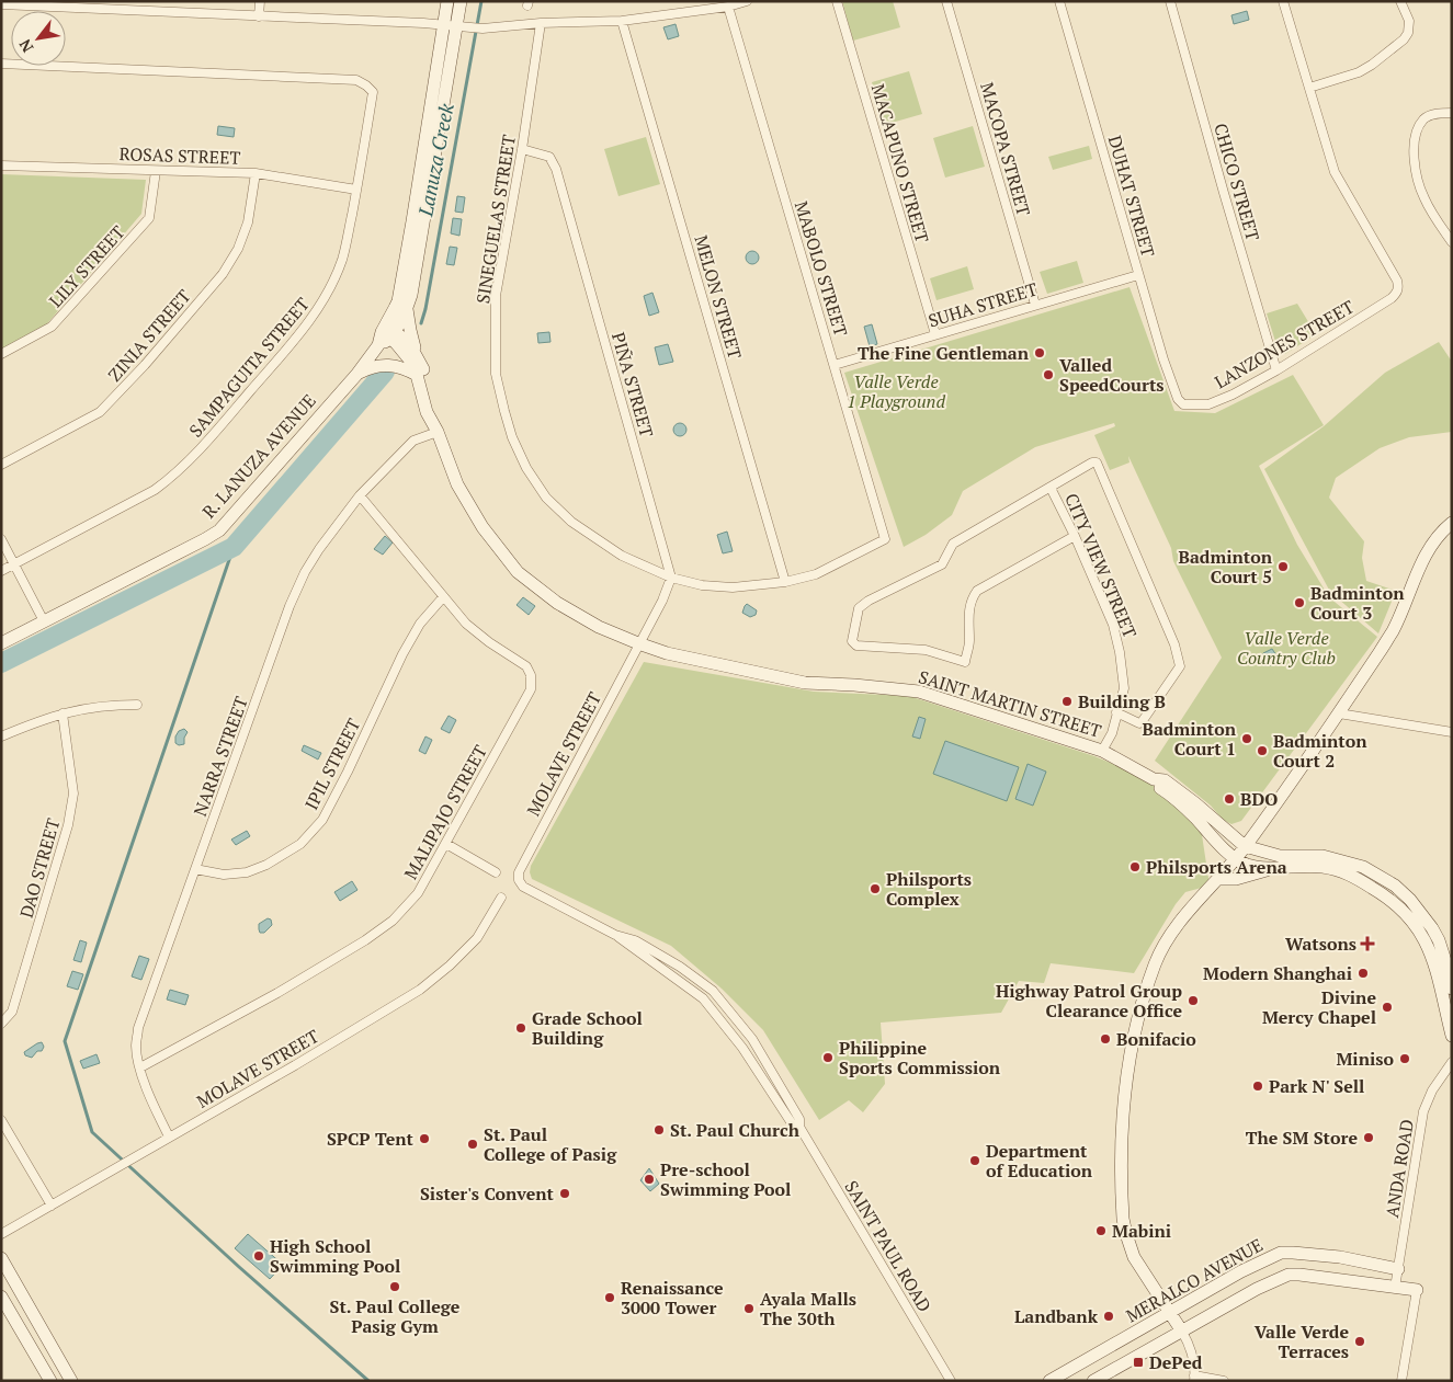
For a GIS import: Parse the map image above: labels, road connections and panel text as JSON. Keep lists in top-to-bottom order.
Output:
{
  "streets": {
    "street": [
      "MACOPA STREET",
      "ROSAS STREET",
      "MACAPUNO STREET",
      "CHICO STREET",
      "DUHAT STREET",
      "SINEGUELAS STREET",
      "LILY STREET",
      "MABOLO STREET",
      "MELON STREET",
      "SUHA STREET",
      "ZINIA STREET",
      "LANZONES STREET",
      "SAMPAGUITA STREET",
      "PIÑA STREET",
      "R. LANUZA AVENUE",
      "CITY VIEW STREET",
      "SAINT MARTIN STREET",
      "MOLAVE STREET",
      "NARRA STREET",
      "IPIL STREET",
      "MALIPAJO STREET",
      "DAO STREET",
      "ANDA ROAD",
      "SAINT PAUL ROAD",
      "MERALCO AVENUE"
    ]
  },
  "crossings": [
    ["MACOPA STREET", "SUHA STREET"],
    ["ROSAS STREET", "LILY STREET"],
    ["ROSAS STREET", "ZINIA STREET"],
    ["ROSAS STREET", "SAMPAGUITA STREET"],
    ["MACAPUNO STREET", "SUHA STREET"],
    ["CHICO STREET", "LANZONES STREET"],
    ["DUHAT STREET", "SUHA STREET"],
    ["DUHAT STREET", "LANZONES STREET"],
    ["SINEGUELAS STREET", "MABOLO STREET"],
    ["SINEGUELAS STREET", "MELON STREET"],
    ["SINEGUELAS STREET", "PIÑA STREET"],
    ["MABOLO STREET", "SUHA STREET"],
    ["R. LANUZA AVENUE", "SAINT MARTIN STREET"],
    ["CITY VIEW STREET", "SAINT MARTIN STREET"],
    ["SAINT MARTIN STREET", "MOLAVE STREET"],
    ["SAINT MARTIN STREET", "NARRA STREET"],
    ["MOLAVE STREET", "NARRA STREET"],
    ["MOLAVE STREET", "SAINT PAUL ROAD"],
    ["NARRA STREET", "IPIL STREET"],
    ["NARRA STREET", "MALIPAJO STREET"],
    ["IPIL STREET", "MALIPAJO STREET"],
    ["ANDA ROAD", "MERALCO AVENUE"]
  ],
  "water": ["Lanuza Creek"],
  "parks": ["Valle Verde 1 Playground", "Valle Verde Country Club"],
  "places": {
    "other": [
      "The Fine Gentleman",
      "Valled SpeedCourts",
      "Badminton Court 5",
      "Badminton Court 3",
      "Building B",
      "Badminton Court 1",
      "Badminton Court 2",
      "BDO",
      "Philsports Arena",
      "Philsports Complex",
      "Modern Shanghai",
      "Highway Patrol Group Clearance Office",
      "Divine Mercy Chapel",
      "Grade School Building",
      "Bonifacio",
      "Philippine Sports Commission",
      "Miniso",
      "Park N' Sell",
      "St. Paul Church",
      "The SM Store",
      "SPCP Tent",
      "St. Paul College of Pasig",
      "Department of Education",
      "Pre-school Swimming Pool",
      "Sister's Convent",
      "Mabini",
      "High School Swimming Pool",
      "St. Paul College Pasig Gym",
      "Renaissance 3000 Tower",
      "Ayala Malls The 30th",
      "Landbank",
      "Valle Verde Terraces"
    ],
    "health": ["Watsons"],
    "transit": ["DePed"]
  },
  "north": "bottom left"
}
